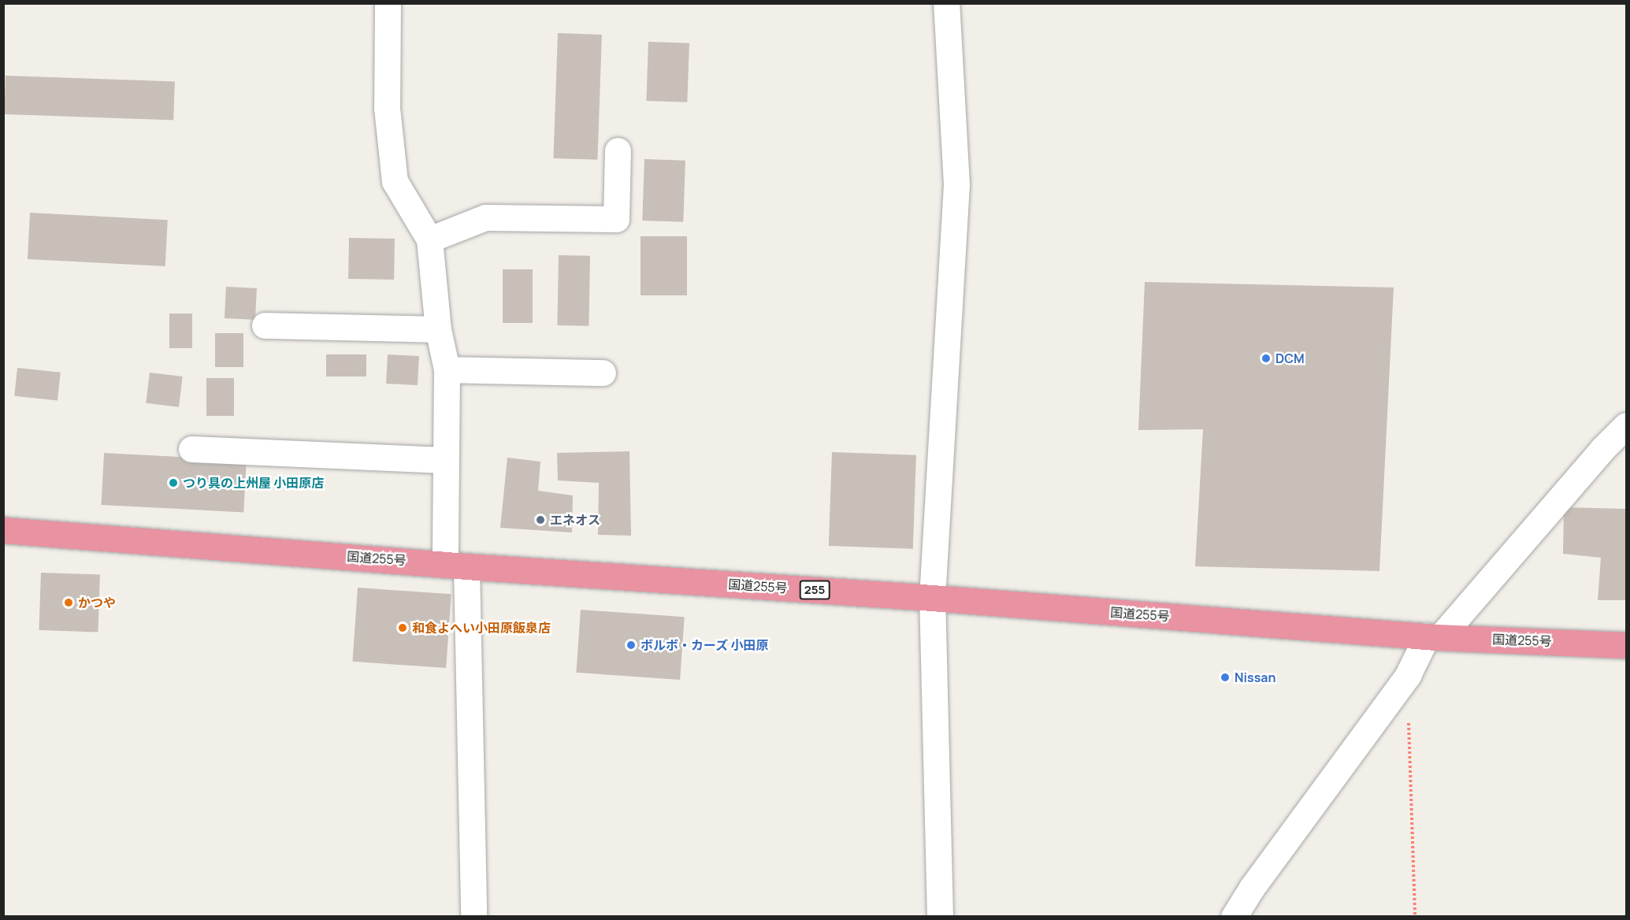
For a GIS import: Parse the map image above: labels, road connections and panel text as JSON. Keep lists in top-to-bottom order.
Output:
{
  "streets": {
    "highway": ["国道255号", "255"]
  },
  "places": [
    "DCM",
    "つり具の上州屋 小田原店",
    "エネオス",
    "かつや",
    "和食よへい小田原飯泉店",
    "ボルボ・カーズ 小田原",
    "Nissan"
  ]
}
